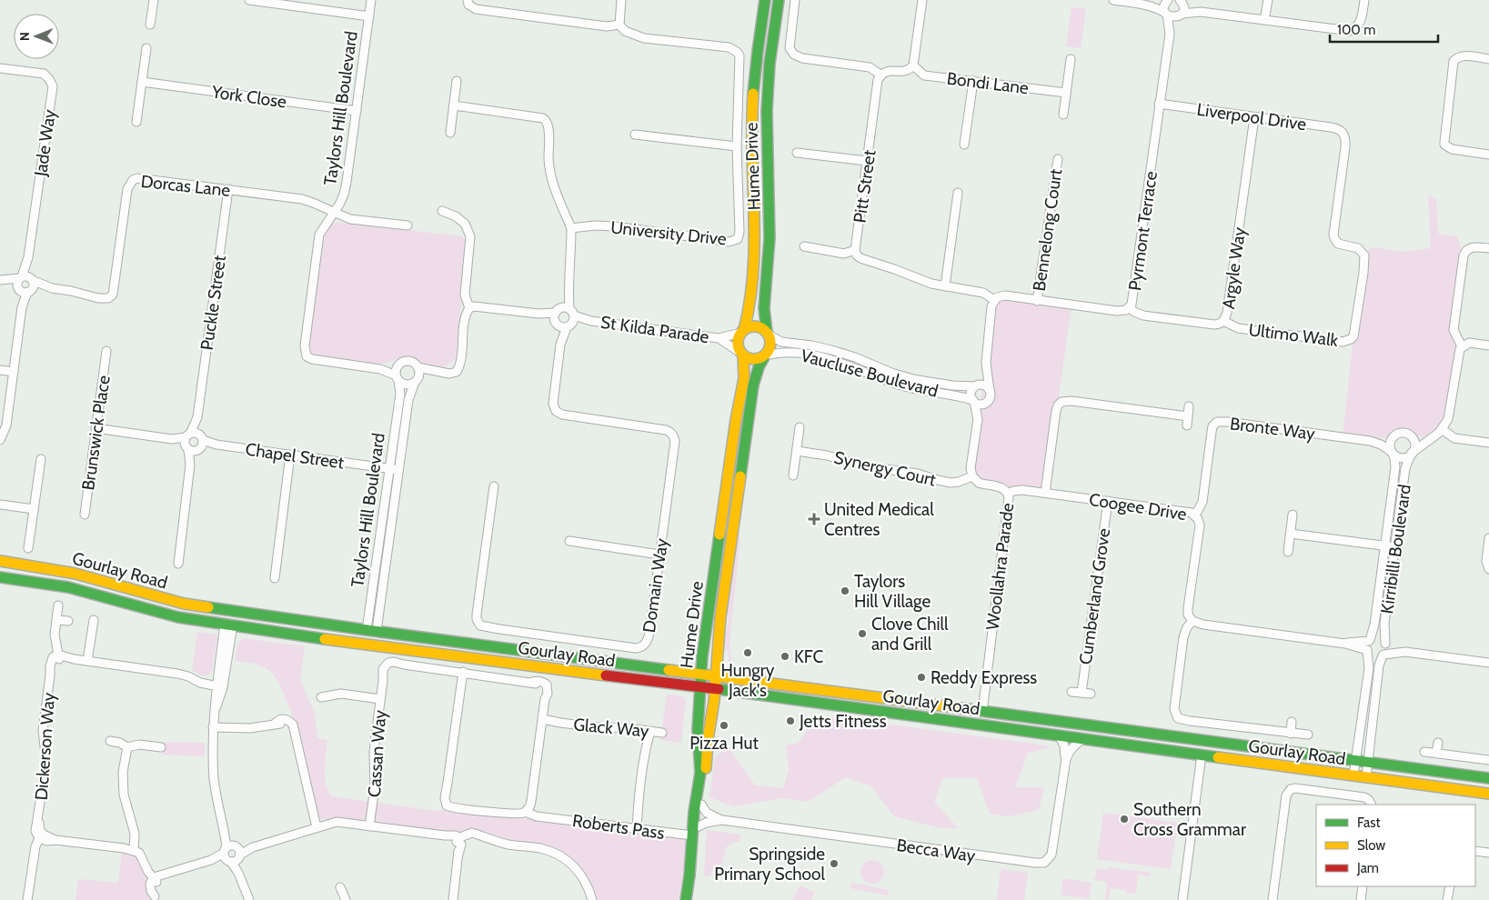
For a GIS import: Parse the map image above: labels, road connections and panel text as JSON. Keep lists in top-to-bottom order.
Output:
{
  "streets": {
    "main road": ["Hume Drive", "Gourlay Road"],
    "street": [
      "Bondi Lane",
      "York Close",
      "Taylors Hill Boulevard",
      "Liverpool Drive",
      "Jade Way",
      "Dorcas Lane",
      "Pitt Street",
      "Bennelong Court",
      "Pyrmont Terrace",
      "University Drive",
      "Argyle Way",
      "Puckle Street",
      "St Kilda Parade",
      "Ultimo Walk",
      "Vaucluse Boulevard",
      "Bronte Way",
      "Brunswick Place",
      "Chapel Street",
      "Synergy Court",
      "Coogee Drive",
      "Kirribilli Boulevard",
      "Woollahra Parade",
      "Domain Way",
      "Cumberland Grove",
      "Glack Way",
      "Dickerson Way",
      "Cassan Way",
      "Roberts Pass",
      "Becca Way"
    ]
  },
  "crossings": [
    ["York Close", "Taylors Hill Boulevard"],
    ["Taylors Hill Boulevard", "Dorcas Lane"],
    ["Taylors Hill Boulevard", "Chapel Street"],
    ["Taylors Hill Boulevard", "Gourlay Road"],
    ["Liverpool Drive", "Pyrmont Terrace"],
    ["Liverpool Drive", "Argyle Way"],
    ["Liverpool Drive", "Ultimo Walk"],
    ["Jade Way", "Dorcas Lane"],
    ["Hume Drive", "St Kilda Parade"],
    ["Hume Drive", "Vaucluse Boulevard"],
    ["Hume Drive", "Gourlay Road"],
    ["Hume Drive", "Roberts Pass"],
    ["Hume Drive", "Becca Way"],
    ["Dorcas Lane", "Puckle Street"],
    ["Bennelong Court", "Pyrmont Terrace"],
    ["Pyrmont Terrace", "Argyle Way"],
    ["Argyle Way", "Ultimo Walk"],
    ["Puckle Street", "Chapel Street"],
    ["St Kilda Parade", "Vaucluse Boulevard"],
    ["St Kilda Parade", "Domain Way"],
    ["Bronte Way", "Coogee Drive"],
    ["Bronte Way", "Kirribilli Boulevard"],
    ["Brunswick Place", "Chapel Street"],
    ["Synergy Court", "Woollahra Parade"],
    ["Coogee Drive", "Woollahra Parade"],
    ["Coogee Drive", "Cumberland Grove"],
    ["Woollahra Parade", "Gourlay Road"],
    ["Gourlay Road", "Becca Way"],
    ["Glack Way", "Cassan Way"],
    ["Cassan Way", "Roberts Pass"]
  ],
  "places": {
    "health": ["United Medical Centres"],
    "other": [
      "Taylors Hill Village",
      "Clove Chill and Grill",
      "Hungry Jack's",
      "KFC",
      "Reddy Express",
      "Jetts Fitness",
      "Pizza Hut",
      "Southern Cross Grammar",
      "Springside Primary School"
    ]
  },
  "legend": ["Fast", "Slow", "Jam"],
  "scale_bar": "100 m",
  "north": "left"
}
